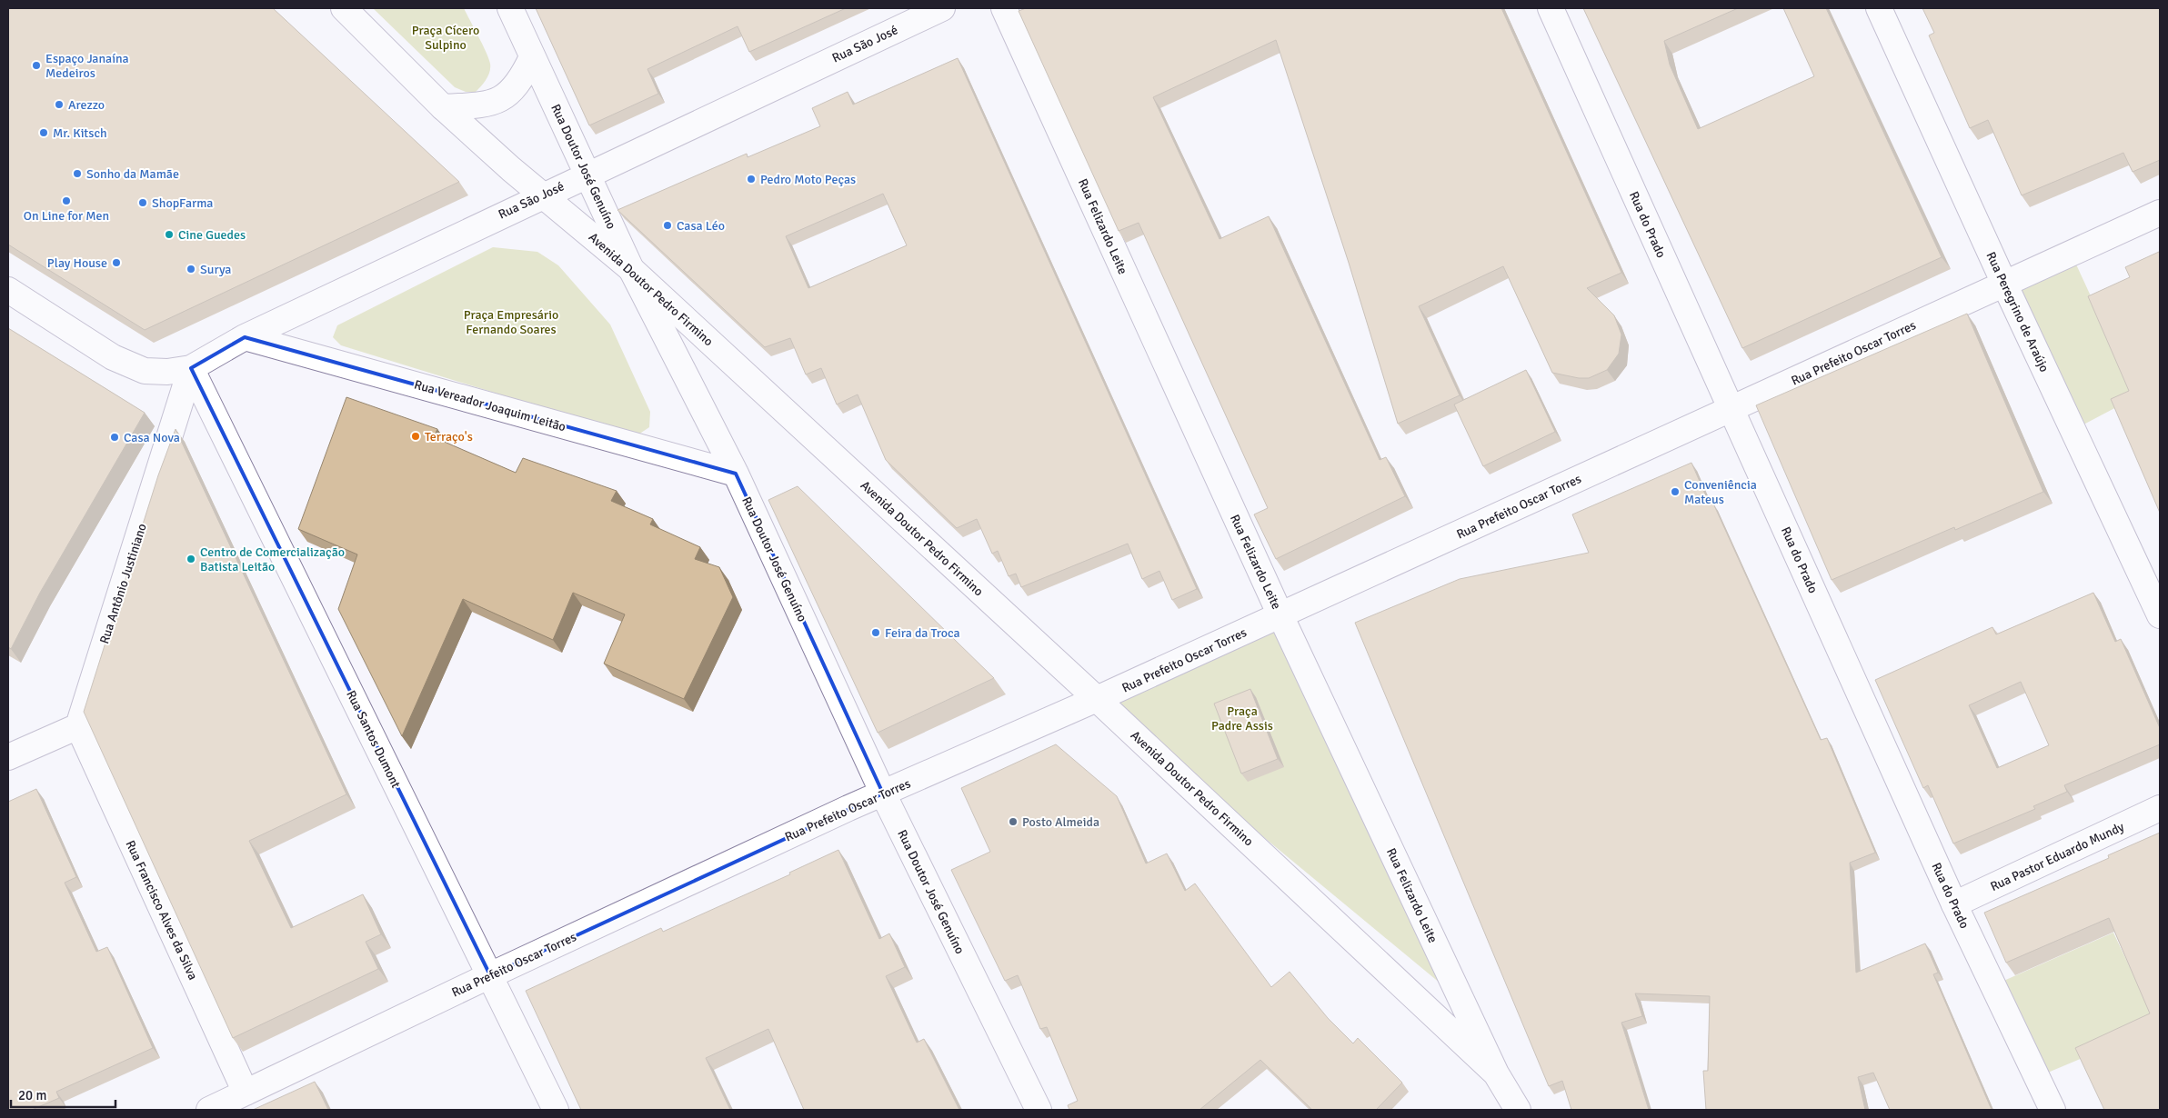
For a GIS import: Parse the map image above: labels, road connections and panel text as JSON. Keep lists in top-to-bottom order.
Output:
{
  "streets": {
    "street": [
      "Rua São José",
      "Rua Doutor José Genuíno",
      "Rua do Prado",
      "Rua Felizardo Leite",
      "Avenida Doutor Pedro Firmino",
      "Rua Peregrino de Araújo",
      "Rua Prefeito Oscar Torres",
      "Rua Vereador Joaquim Leitão",
      "Rua Antônio Justiniano",
      "Rua Santos Dumont",
      "Rua Pastor Eduardo Mundy",
      "Rua Francisco Alves da Silva"
    ]
  },
  "crossings": [
    ["Rua São José", "Rua Doutor José Genuíno"],
    ["Rua São José", "Avenida Doutor Pedro Firmino"],
    ["Rua São José", "Rua Vereador Joaquim Leitão"],
    ["Rua São José", "Rua Antônio Justiniano"],
    ["Rua São José", "Rua Santos Dumont"],
    ["Rua Doutor José Genuíno", "Avenida Doutor Pedro Firmino"],
    ["Rua Doutor José Genuíno", "Rua Prefeito Oscar Torres"],
    ["Rua Doutor José Genuíno", "Rua Vereador Joaquim Leitão"],
    ["Rua do Prado", "Rua Prefeito Oscar Torres"],
    ["Rua do Prado", "Rua Pastor Eduardo Mundy"],
    ["Rua Felizardo Leite", "Avenida Doutor Pedro Firmino"],
    ["Rua Felizardo Leite", "Rua Prefeito Oscar Torres"],
    ["Avenida Doutor Pedro Firmino", "Rua Prefeito Oscar Torres"],
    ["Rua Peregrino de Araújo", "Rua Prefeito Oscar Torres"],
    ["Rua Prefeito Oscar Torres", "Rua Santos Dumont"],
    ["Rua Prefeito Oscar Torres", "Rua Francisco Alves da Silva"],
    ["Rua Antônio Justiniano", "Rua Santos Dumont"],
    ["Rua Antônio Justiniano", "Rua Francisco Alves da Silva"]
  ],
  "parks": ["Praça Cícero Sulpino", "Praça Empresário Fernando Soares", "Praça Padre Assis"],
  "places": [
    "Espaço Janaína Medeiros",
    "Arezzo",
    "Mr. Kitsch",
    "Sonho da Mamãe",
    "Pedro Moto Peças",
    "On Line for Men",
    "ShopFarma",
    "Casa Léo",
    "Cine Guedes",
    "Play House",
    "Surya",
    "Terraço's",
    "Casa Nova",
    "Conveniência Mateus",
    "Centro de Comercialização Batista Leitão",
    "Feira da Troca",
    "Posto Almeida"
  ],
  "scale_bar": "20 m"
}
